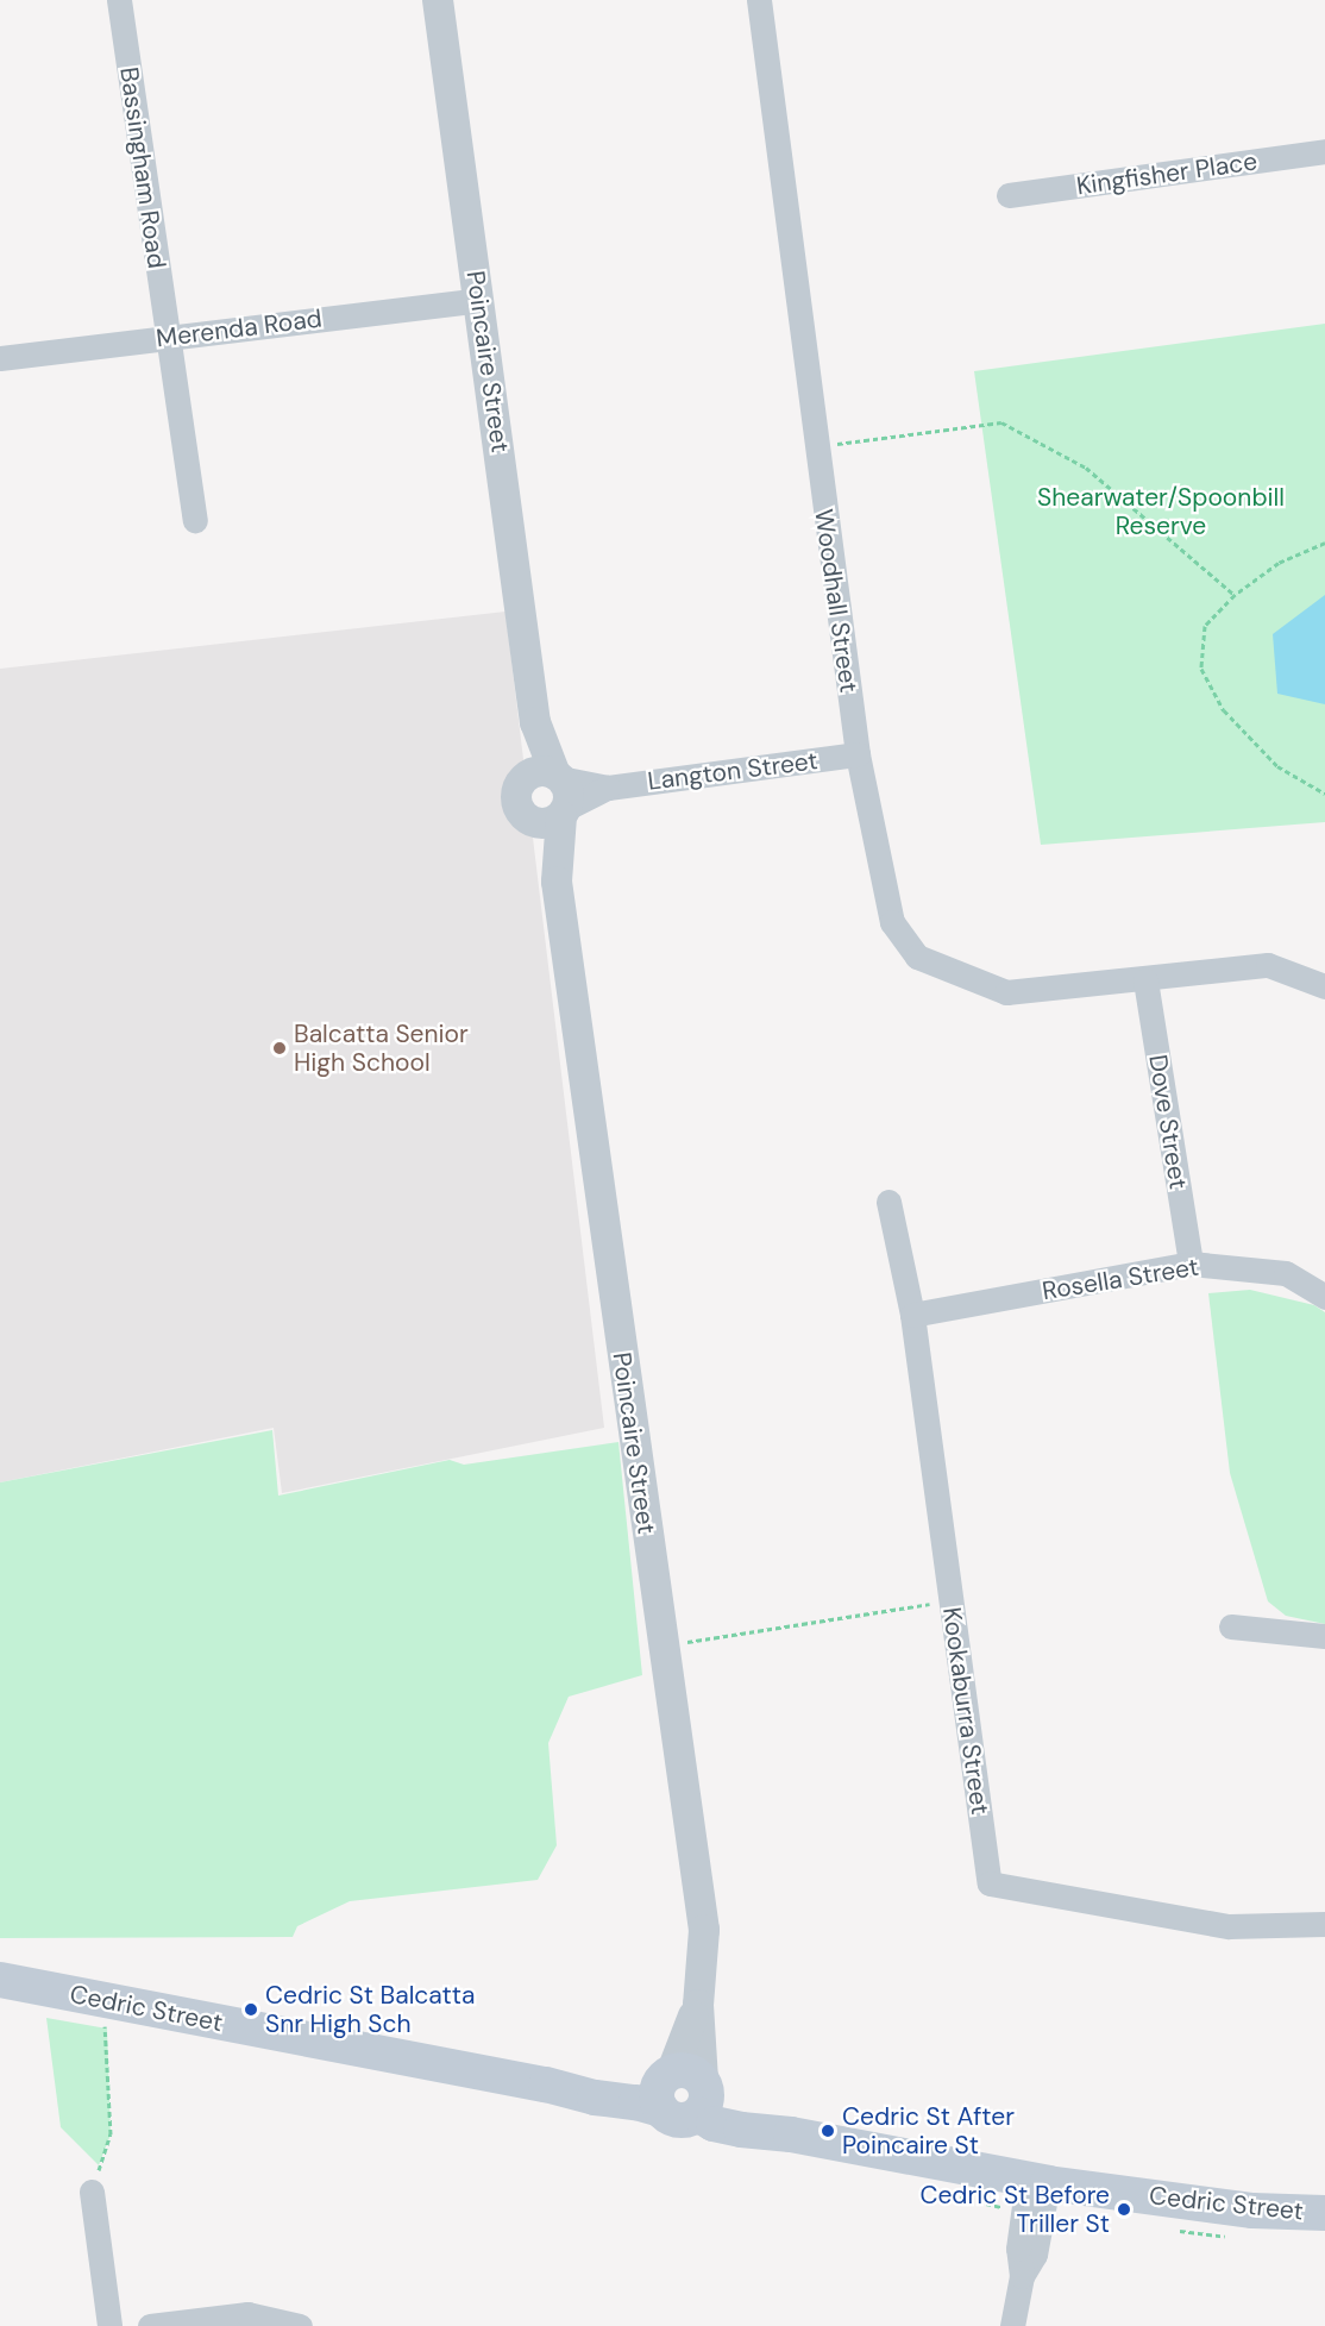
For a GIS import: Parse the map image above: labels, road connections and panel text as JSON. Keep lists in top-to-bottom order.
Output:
{
  "streets": {
    "main road": ["Cedric Street"],
    "street": [
      "Bassingham Road",
      "Kingfisher Place",
      "Merenda Road",
      "Poincaire Street",
      "Woodhall Street",
      "Langton Street",
      "Dove Street",
      "Rosella Street",
      "Kookaburra Street"
    ]
  },
  "crossings": [
    ["Bassingham Road", "Merenda Road"],
    ["Merenda Road", "Poincaire Street"],
    ["Poincaire Street", "Langton Street"],
    ["Poincaire Street", "Cedric Street"],
    ["Woodhall Street", "Langton Street"],
    ["Woodhall Street", "Dove Street"],
    ["Dove Street", "Rosella Street"],
    ["Rosella Street", "Kookaburra Street"]
  ],
  "parks": ["Shearwater/Spoonbill Reserve"],
  "places": [
    "Balcatta Senior High School",
    "Cedric St Balcatta Snr High Sch",
    "Cedric St After Poincaire St",
    "Cedric St Before Triller St"
  ]
}
